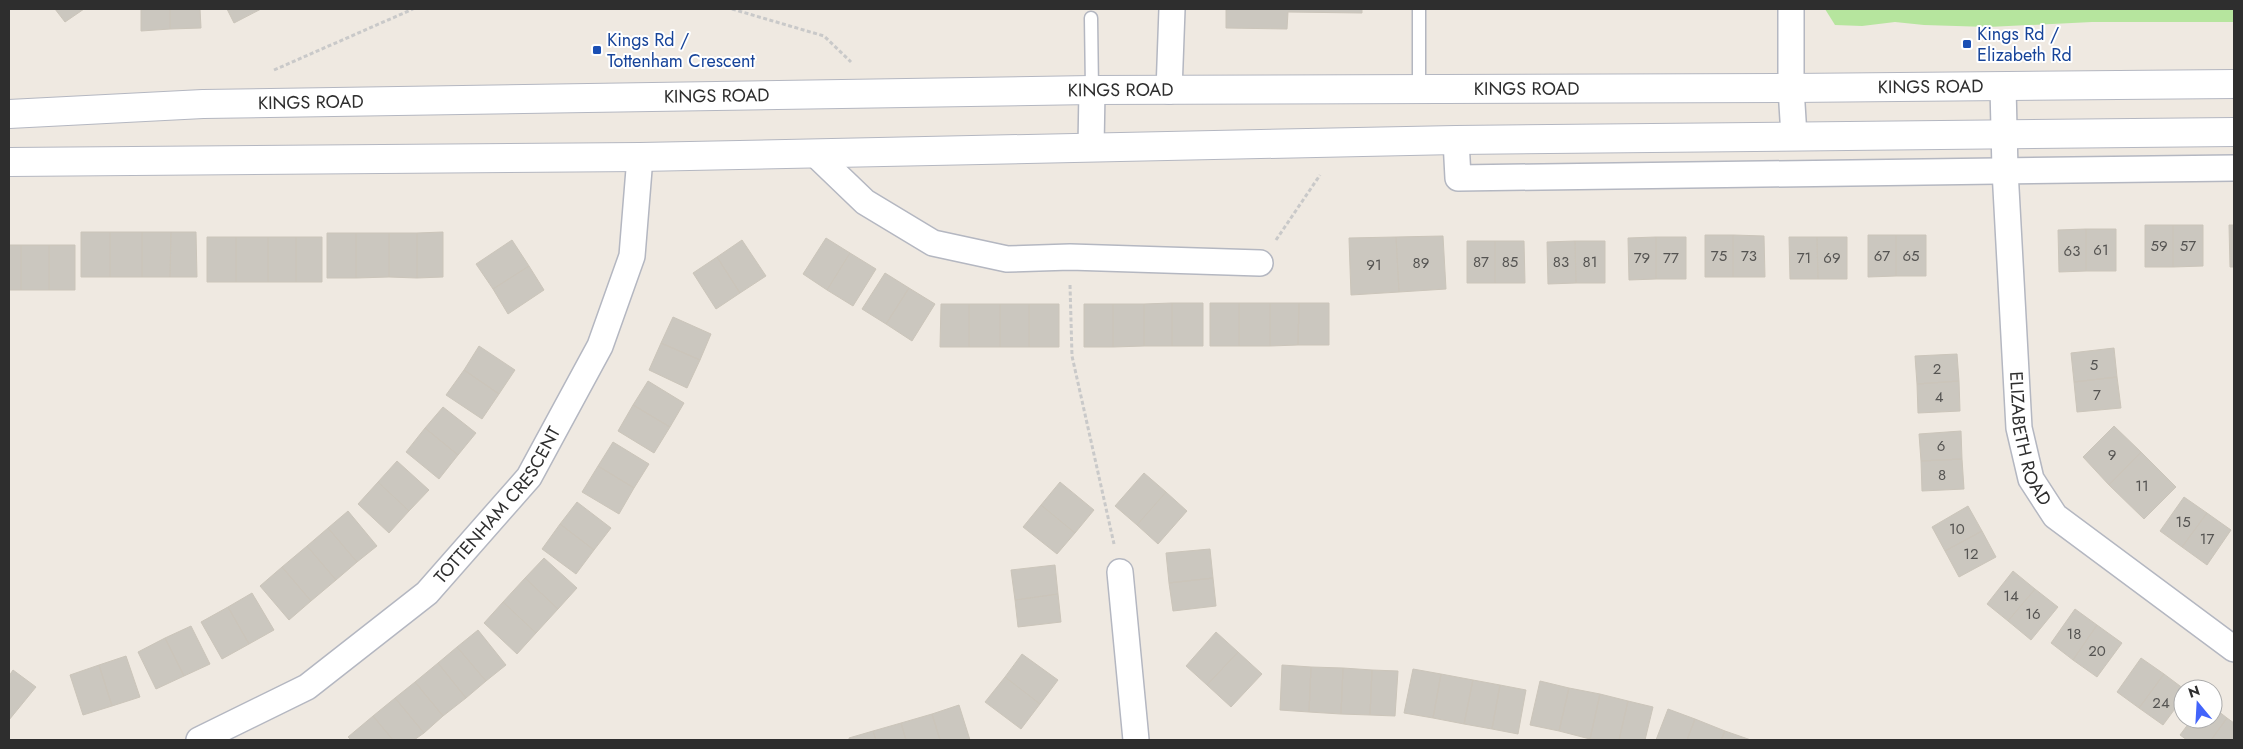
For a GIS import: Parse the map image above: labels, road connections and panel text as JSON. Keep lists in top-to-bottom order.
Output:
{
  "streets": {
    "main road": ["KINGS ROAD"],
    "street": ["ELIZABETH ROAD", "TOTTENHAM CRESCENT"]
  },
  "crossings": [
    ["KINGS ROAD", "ELIZABETH ROAD"]
  ],
  "places": {
    "transit": ["Kings Rd / Elizabeth Rd", "Kings Rd / Tottenham Crescent"]
  },
  "house_numbers": [
    "59",
    "57",
    "61",
    "63",
    "75",
    "73",
    "67",
    "65",
    "79",
    "77",
    "71",
    "69",
    "87",
    "85",
    "83",
    "81",
    "89",
    "91",
    "5",
    "2",
    "7",
    "4",
    "6",
    "9",
    "8",
    "11",
    "15",
    "10",
    "17",
    "12",
    "14",
    "16",
    "18",
    "20",
    "24"
  ],
  "north": "top"
}
